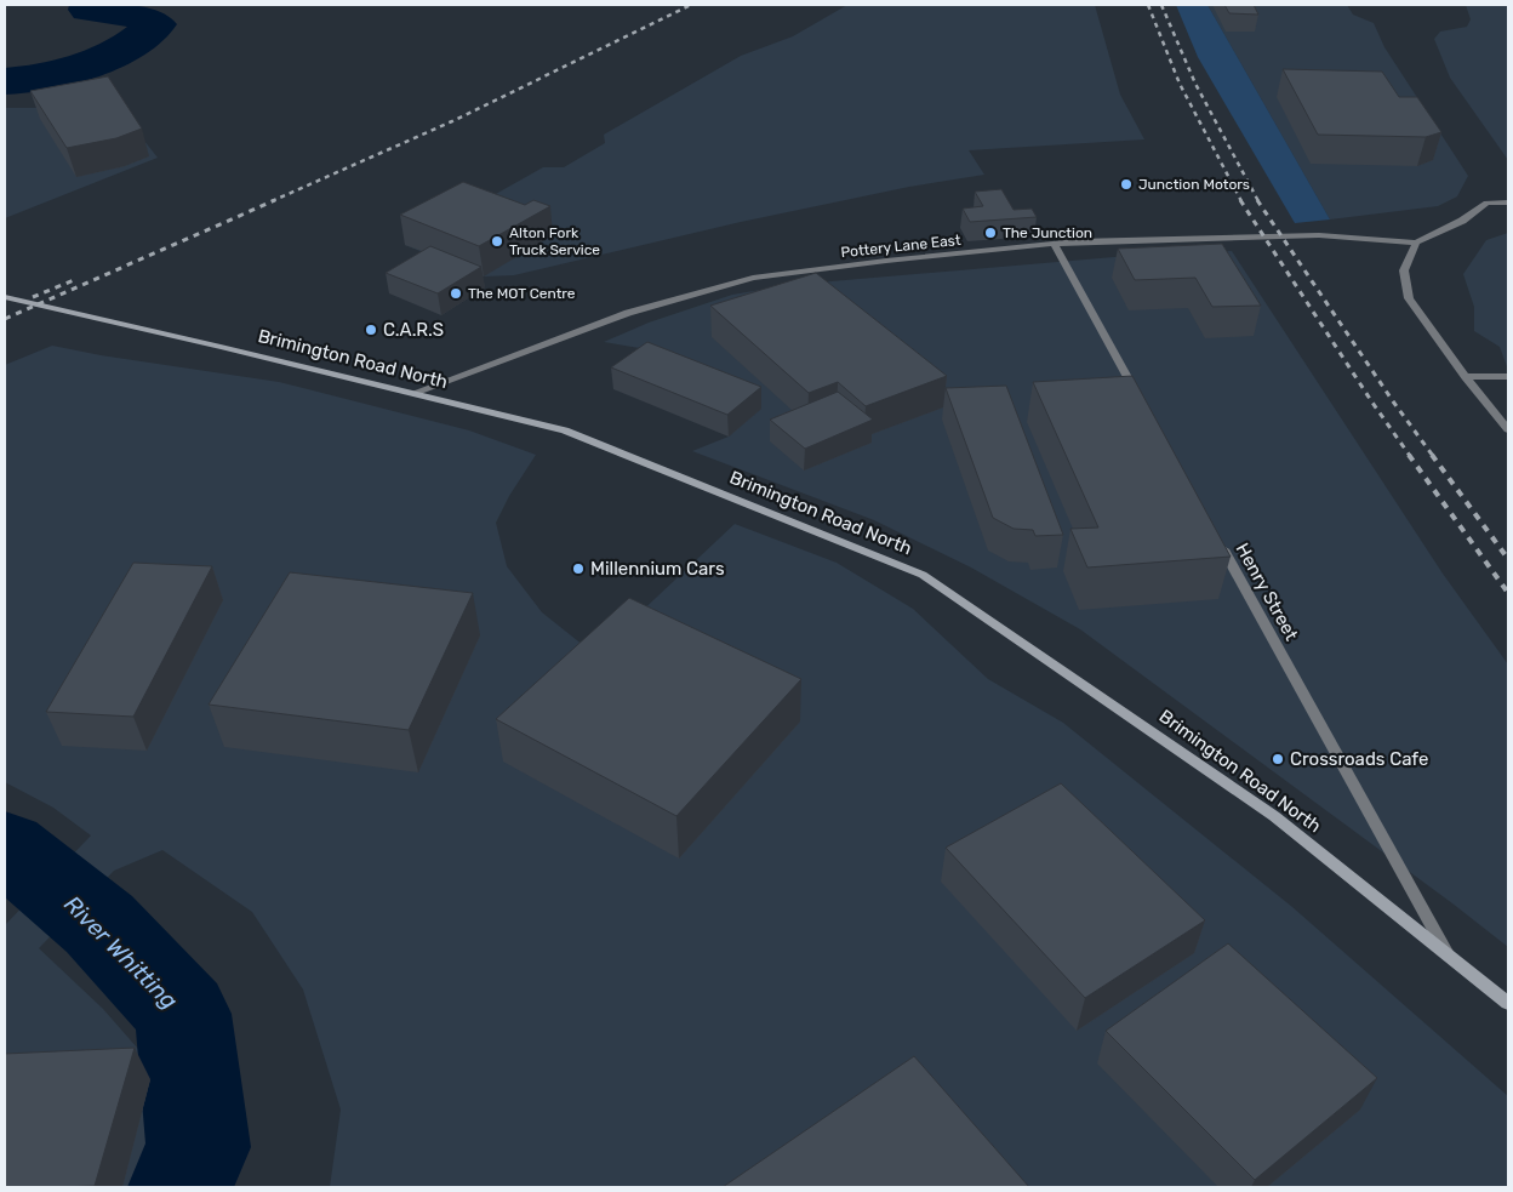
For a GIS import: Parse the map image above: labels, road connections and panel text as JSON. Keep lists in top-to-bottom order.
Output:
{
  "streets": {
    "main road": ["Brimington Road North"],
    "street": ["Pottery Lane East", "Henry Street"]
  },
  "crossings": [
    ["Pottery Lane East", "Brimington Road North"],
    ["Brimington Road North", "Henry Street"]
  ],
  "water": ["River Whitting"],
  "places": [
    "Junction Motors",
    "The Junction",
    "Alton Fork Truck Service",
    "The MOT Centre",
    "C.A.R.S",
    "Millennium Cars",
    "Crossroads Cafe"
  ]
}
